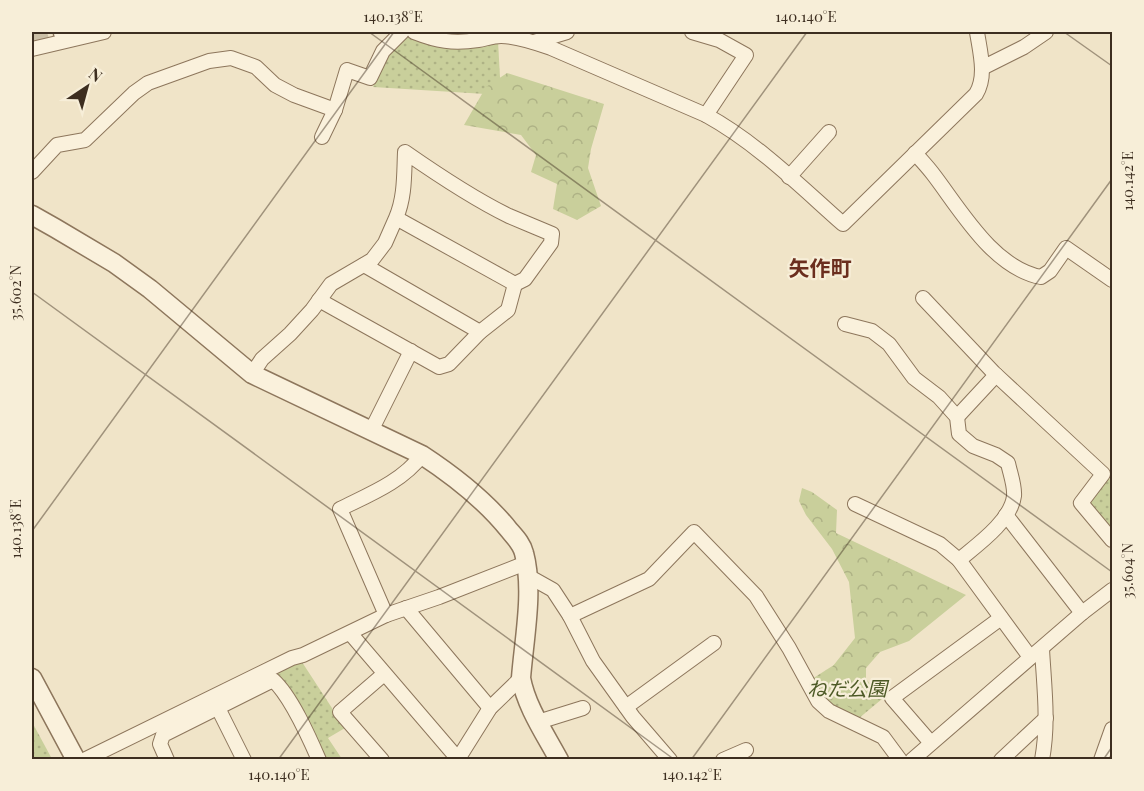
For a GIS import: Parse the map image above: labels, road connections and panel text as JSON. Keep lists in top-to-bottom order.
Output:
{
  "districts": ["矢作町"],
  "parks": ["ねだ公園"],
  "north": "top right",
  "coordinates": [
    "140.138°E",
    "140.140°E",
    "140.142°E",
    "35.602°N",
    "35.604°N"
  ]
}
